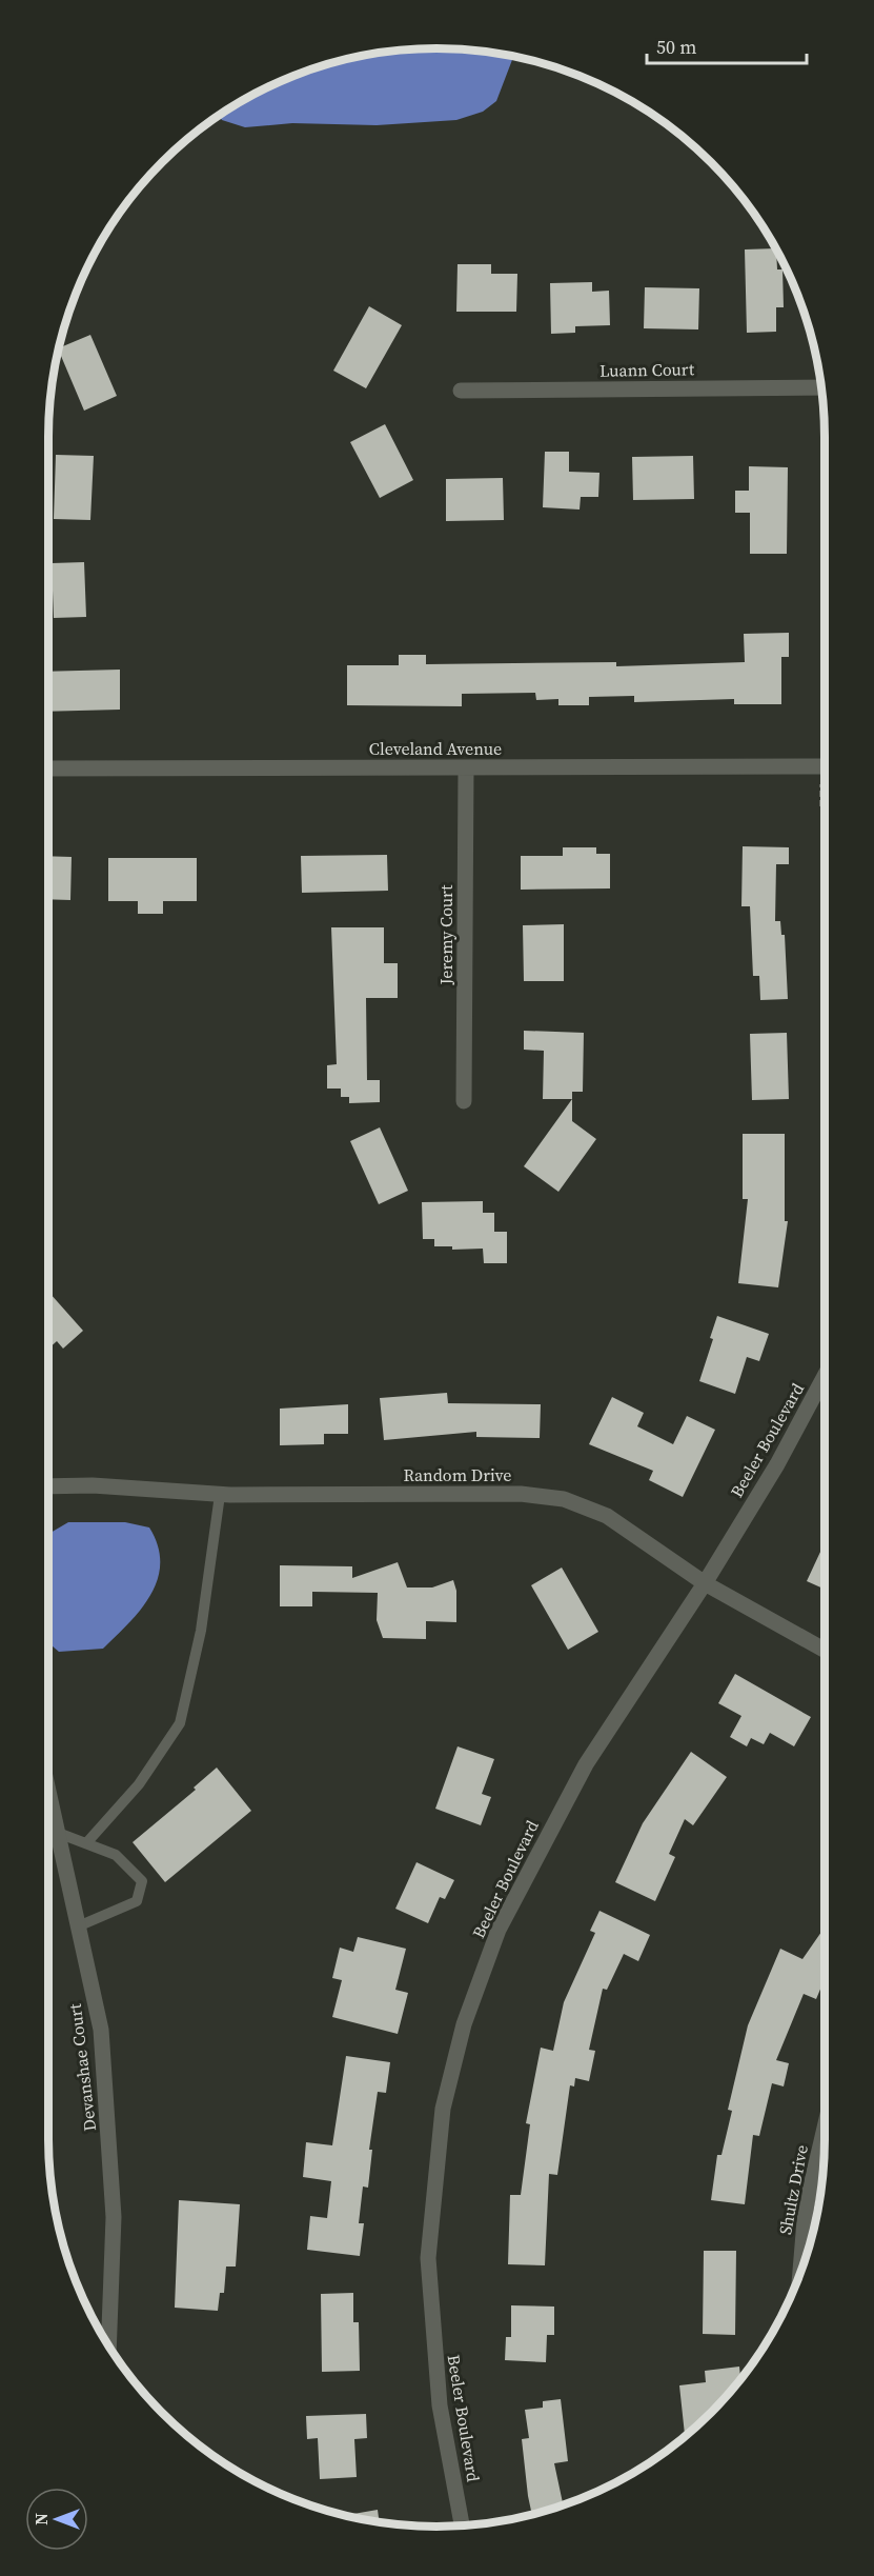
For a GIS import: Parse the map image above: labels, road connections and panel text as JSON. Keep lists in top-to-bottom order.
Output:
{
  "streets": {
    "street": [
      "Luann Court",
      "Cleveland Avenue",
      "Jeremy Court",
      "Beeler Boulevard",
      "Random Drive",
      "Devanshae Court",
      "Shultz Drive"
    ]
  },
  "crossings": [
    ["Cleveland Avenue", "Jeremy Court"],
    ["Beeler Boulevard", "Random Drive"]
  ],
  "scale_bar": "50 m",
  "north": "left"
}
